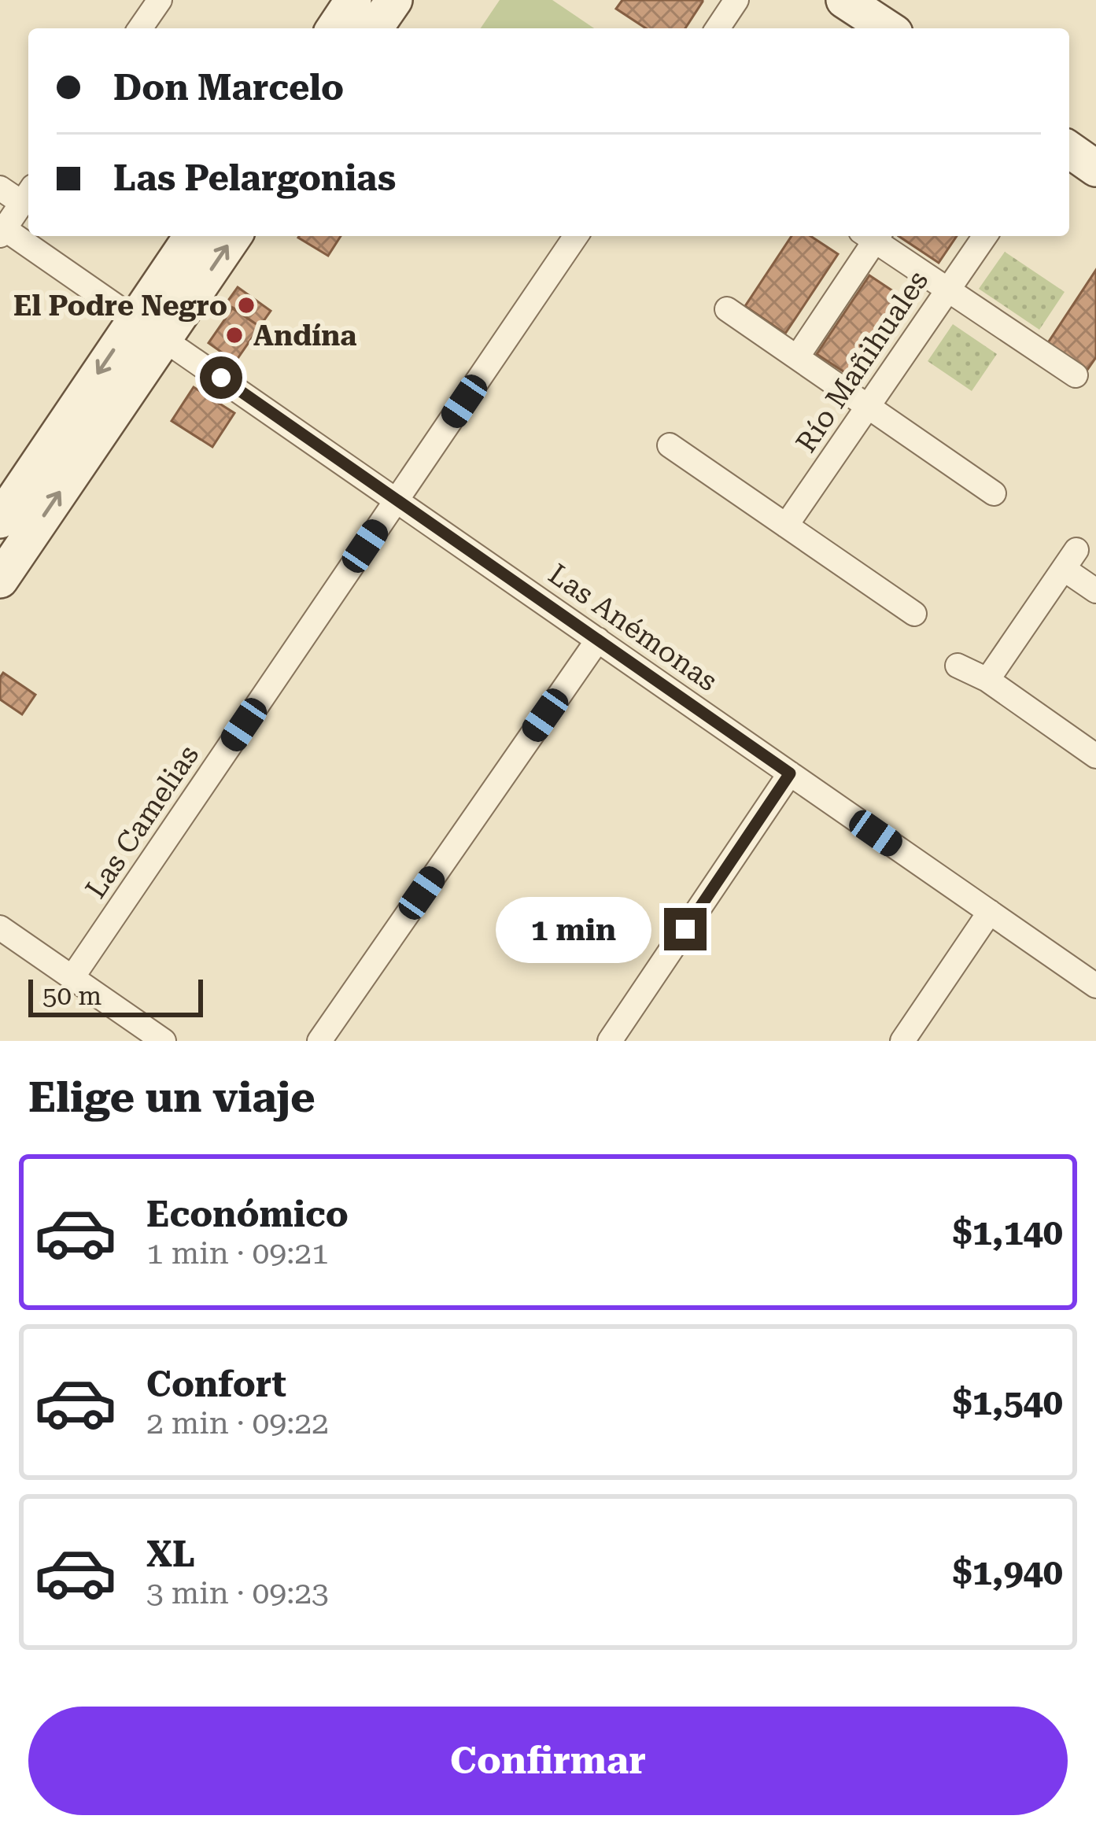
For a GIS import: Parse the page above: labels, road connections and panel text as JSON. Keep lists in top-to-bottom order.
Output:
{
  "streets": {
    "street": ["Río Mañihuales", "Las Anémonas", "Las Camelias"]
  },
  "crossings": [
    ["Las Anémonas", "Las Camelias"]
  ],
  "places": ["El Podre Negro", "Andína"],
  "scale_bar": "50 m",
  "page": {
    "banner": ["Don Marcelo", "Las Pelargonias"],
    "bubble": "1 min",
    "scale": "50 m",
    "heading": "Elige un viaje",
    "list": [
      {
        "name": "Económico",
        "note": "1 min · 09:21",
        "value": "$1,140"
      },
      {
        "name": "Confort",
        "note": "2 min · 09:22",
        "value": "$1,540"
      },
      {
        "name": "XL",
        "note": "3 min · 09:23",
        "value": "$1,940"
      }
    ],
    "buttons": "Confirmar"
  }
}
